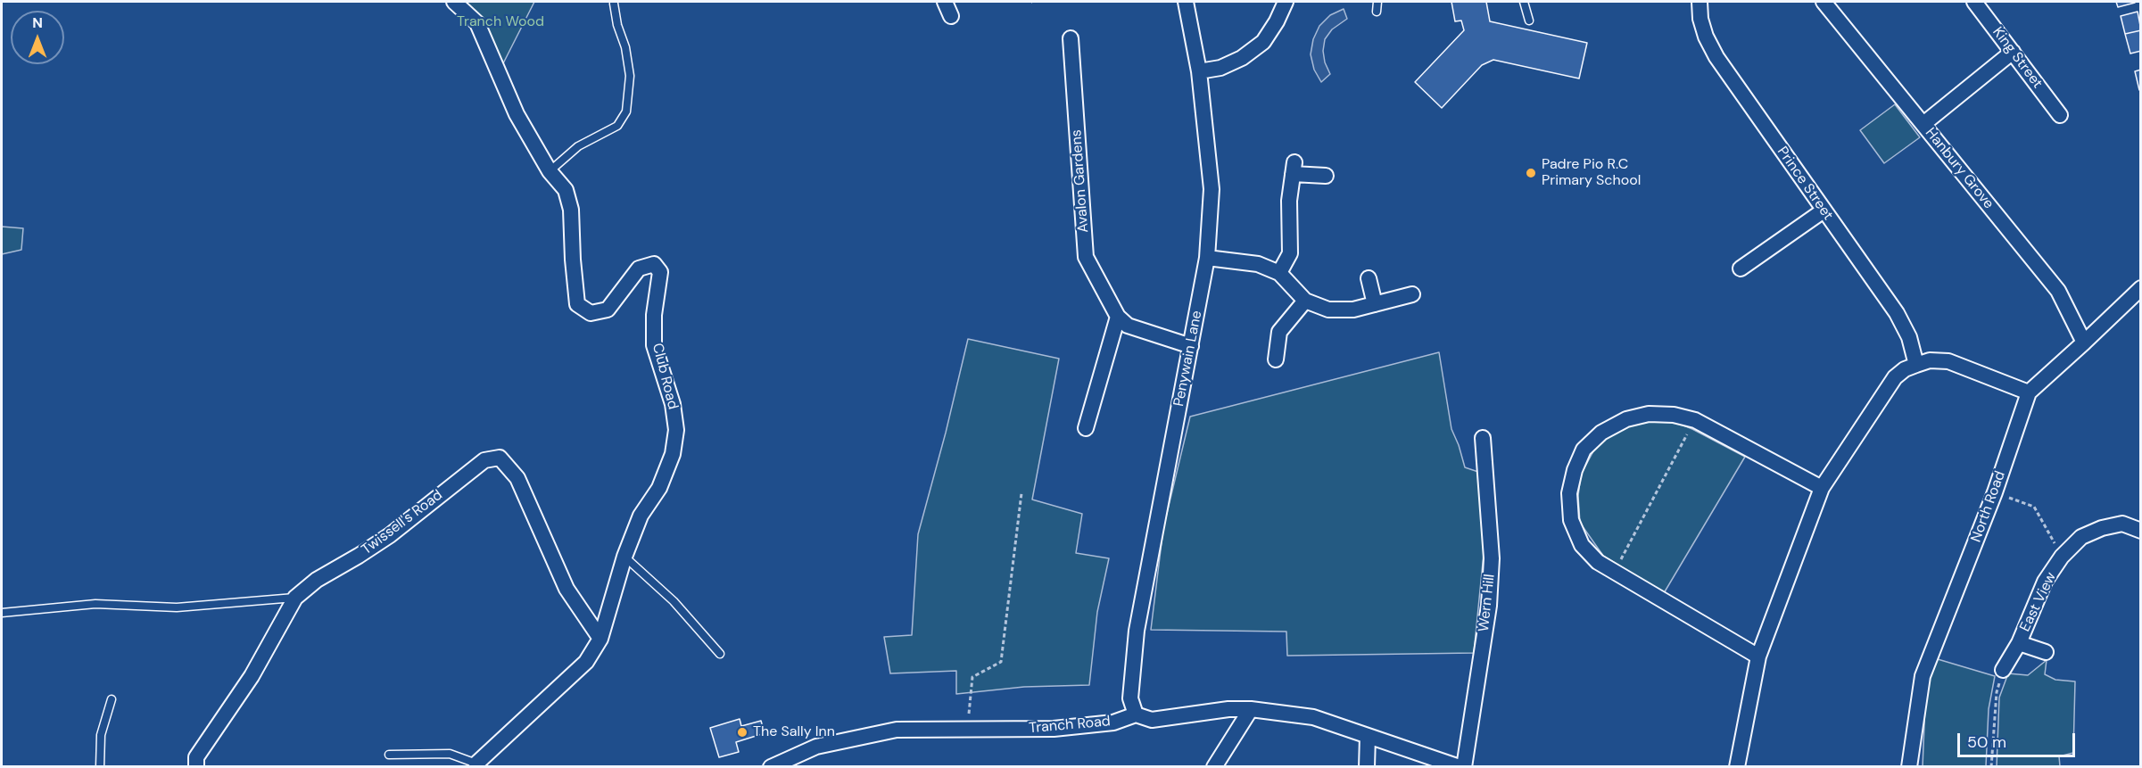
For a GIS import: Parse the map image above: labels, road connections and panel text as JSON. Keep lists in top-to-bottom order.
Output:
{
  "streets": {
    "street": [
      "King Street",
      "Hanbury Grove",
      "Avalon Gardens",
      "Prince Street",
      "Penywain Lane",
      "Club Road",
      "North Road",
      "Twissell's Road",
      "East View",
      "Wern Hill",
      "Tranch Road"
    ]
  },
  "crossings": [
    ["Hanbury Grove", "North Road"],
    ["Penywain Lane", "Tranch Road"],
    ["Club Road", "Twissell's Road"]
  ],
  "parks": ["Tranch Wood"],
  "places": ["Padre Pio R.C Primary School", "The Sally Inn"],
  "scale_bar": "50 m",
  "north": "top"
}
